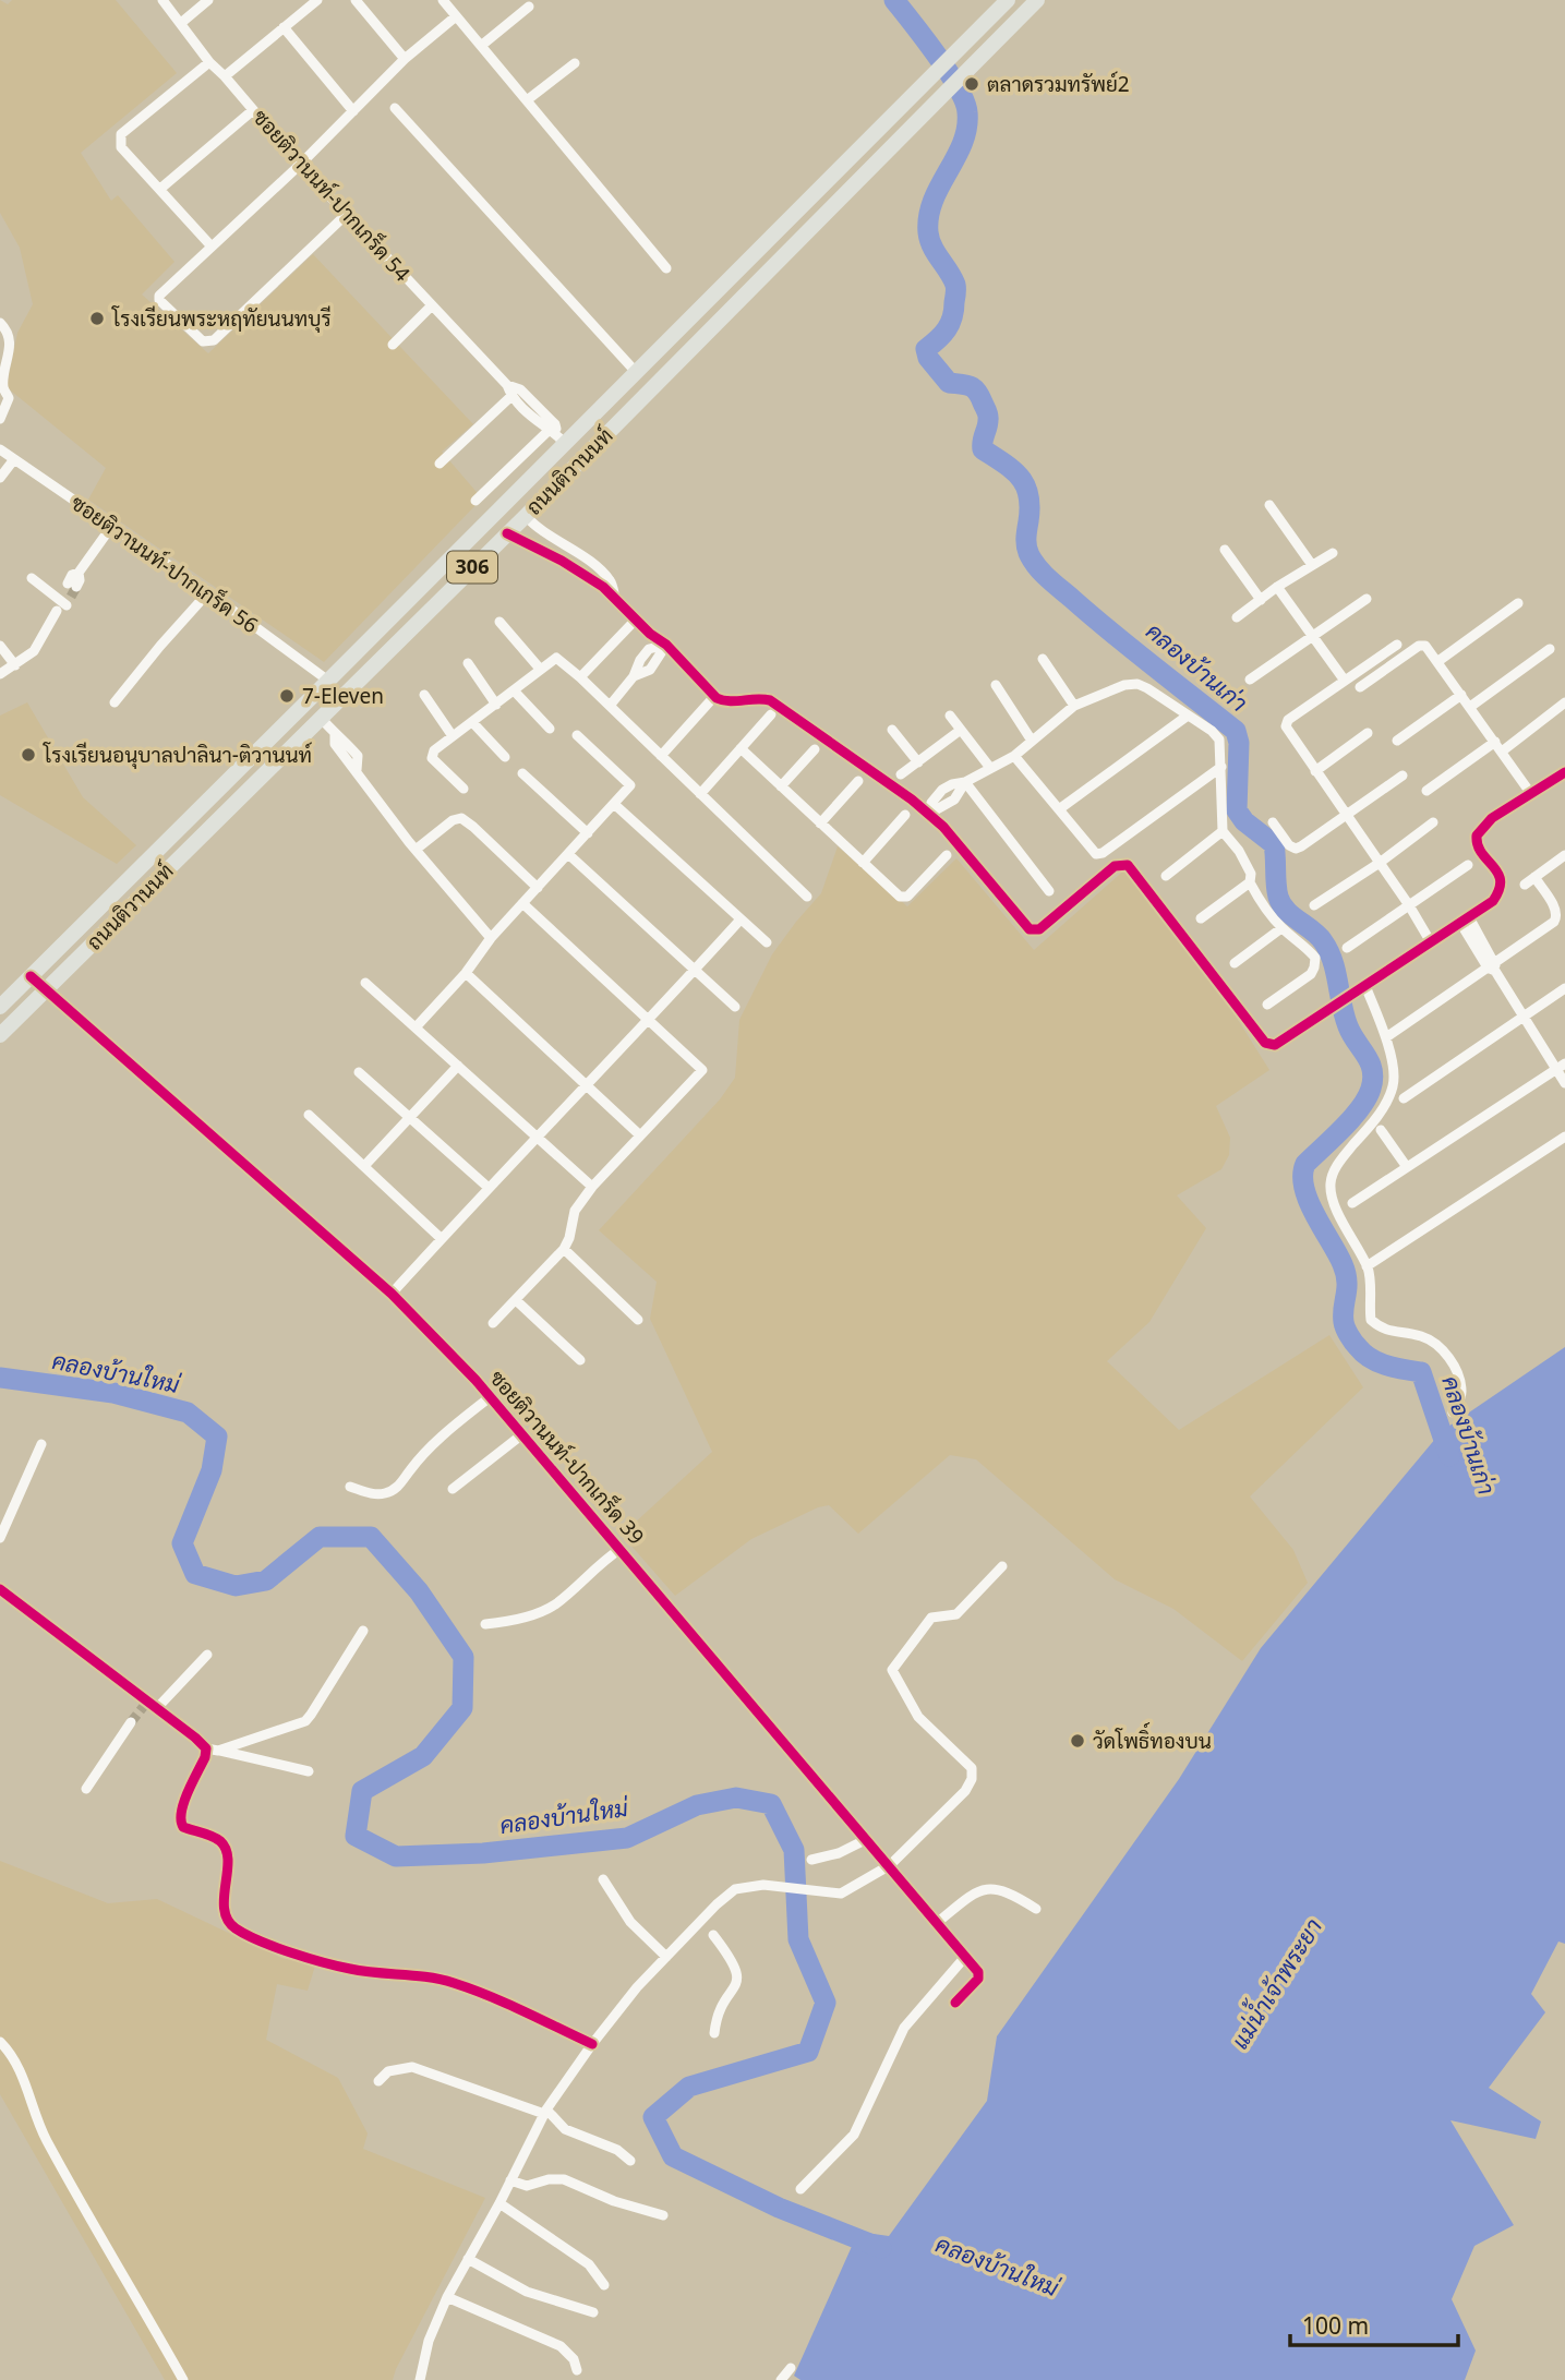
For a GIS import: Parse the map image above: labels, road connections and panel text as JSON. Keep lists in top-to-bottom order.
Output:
{
  "streets": {
    "main road": ["ถนนติวานนท์", "306"],
    "street": ["ซอยติวานนท์-ปากเกร็ด 54", "ซอยติวานนท์-ปากเกร็ด 56", "ซอยติวานนท์-ปากเกร็ด 39"]
  },
  "crossings": [
    ["ซอยติวานนท์-ปากเกร็ด 54", "ถนนติวานนท์"],
    ["ถนนติวานนท์", "ซอยติวานนท์-ปากเกร็ด 56"],
    ["ถนนติวานนท์", "ซอยติวานนท์-ปากเกร็ด 39"]
  ],
  "water": ["คลองบ้านเก่า", "คลองบ้านใหม่", "แม่น้ำเจ้าพระยา"],
  "places": [
    "ตลาดรวมทรัพย์2",
    "โรงเรียนพระหฤทัยนนทบุรี",
    "7-Eleven",
    "โรงเรียนอนุบาลปาลินา-ติวานนท์",
    "วัดโพธิ์ทองบน"
  ],
  "scale_bar": "100 m"
}
